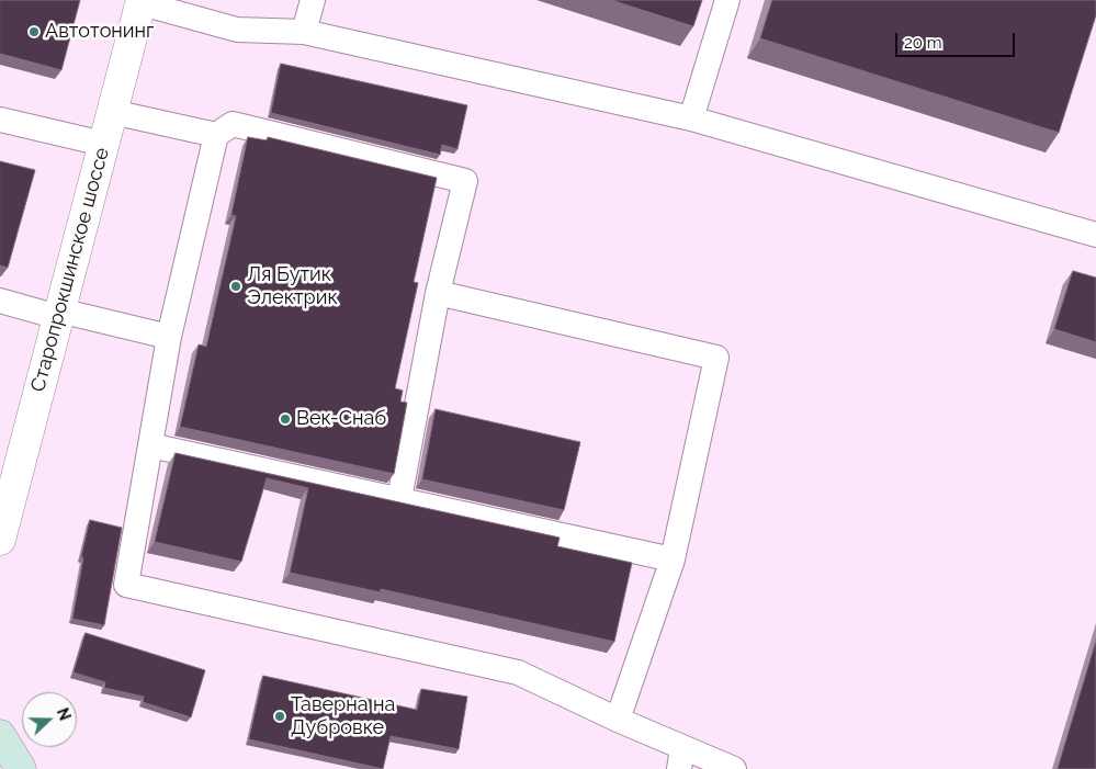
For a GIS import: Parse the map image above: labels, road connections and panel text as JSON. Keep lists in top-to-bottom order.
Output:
{
  "streets": {
    "street": ["Старопрокшинское шоссе"]
  },
  "places": [
    "Автотонинг",
    "Ля Бутик Электрик",
    "Век-Снаб",
    "Таверна на Дубровке"
  ],
  "scale_bar": "20 m",
  "north": "right"
}
